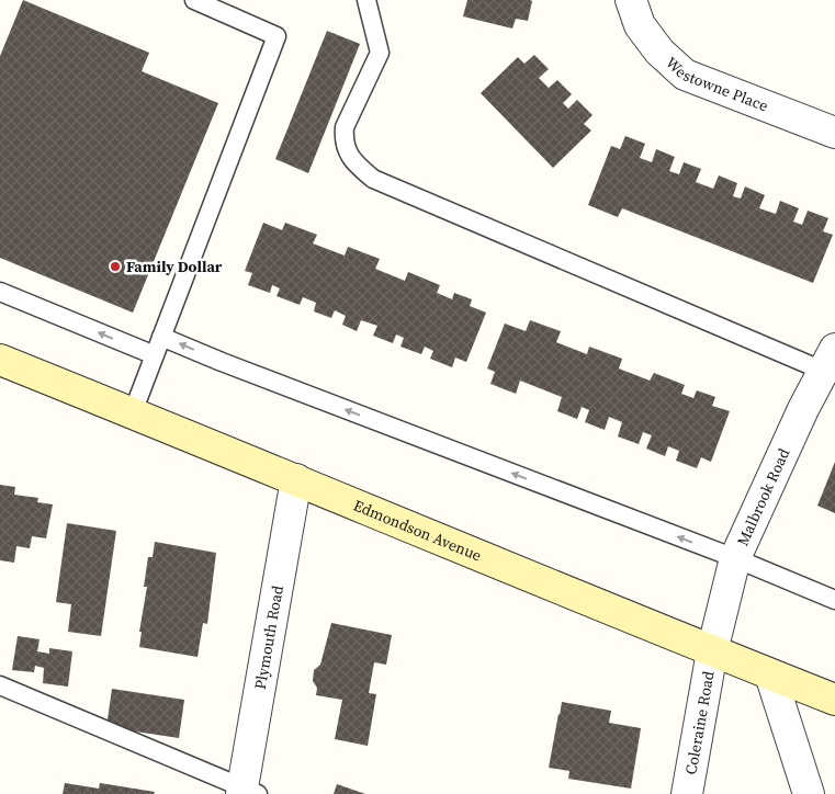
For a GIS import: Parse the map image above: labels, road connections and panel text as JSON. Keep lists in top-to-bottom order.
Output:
{
  "streets": {
    "main road": ["Edmondson Avenue"],
    "street": [
      "Westowne Place",
      "Malbrook Road",
      "Plymouth Road",
      "Coleraine Road"
    ]
  },
  "crossings": [
    ["Malbrook Road", "Edmondson Avenue"],
    ["Malbrook Road", "Coleraine Road"],
    ["Edmondson Avenue", "Plymouth Road"],
    ["Edmondson Avenue", "Coleraine Road"]
  ],
  "places": ["Family Dollar"]
}
